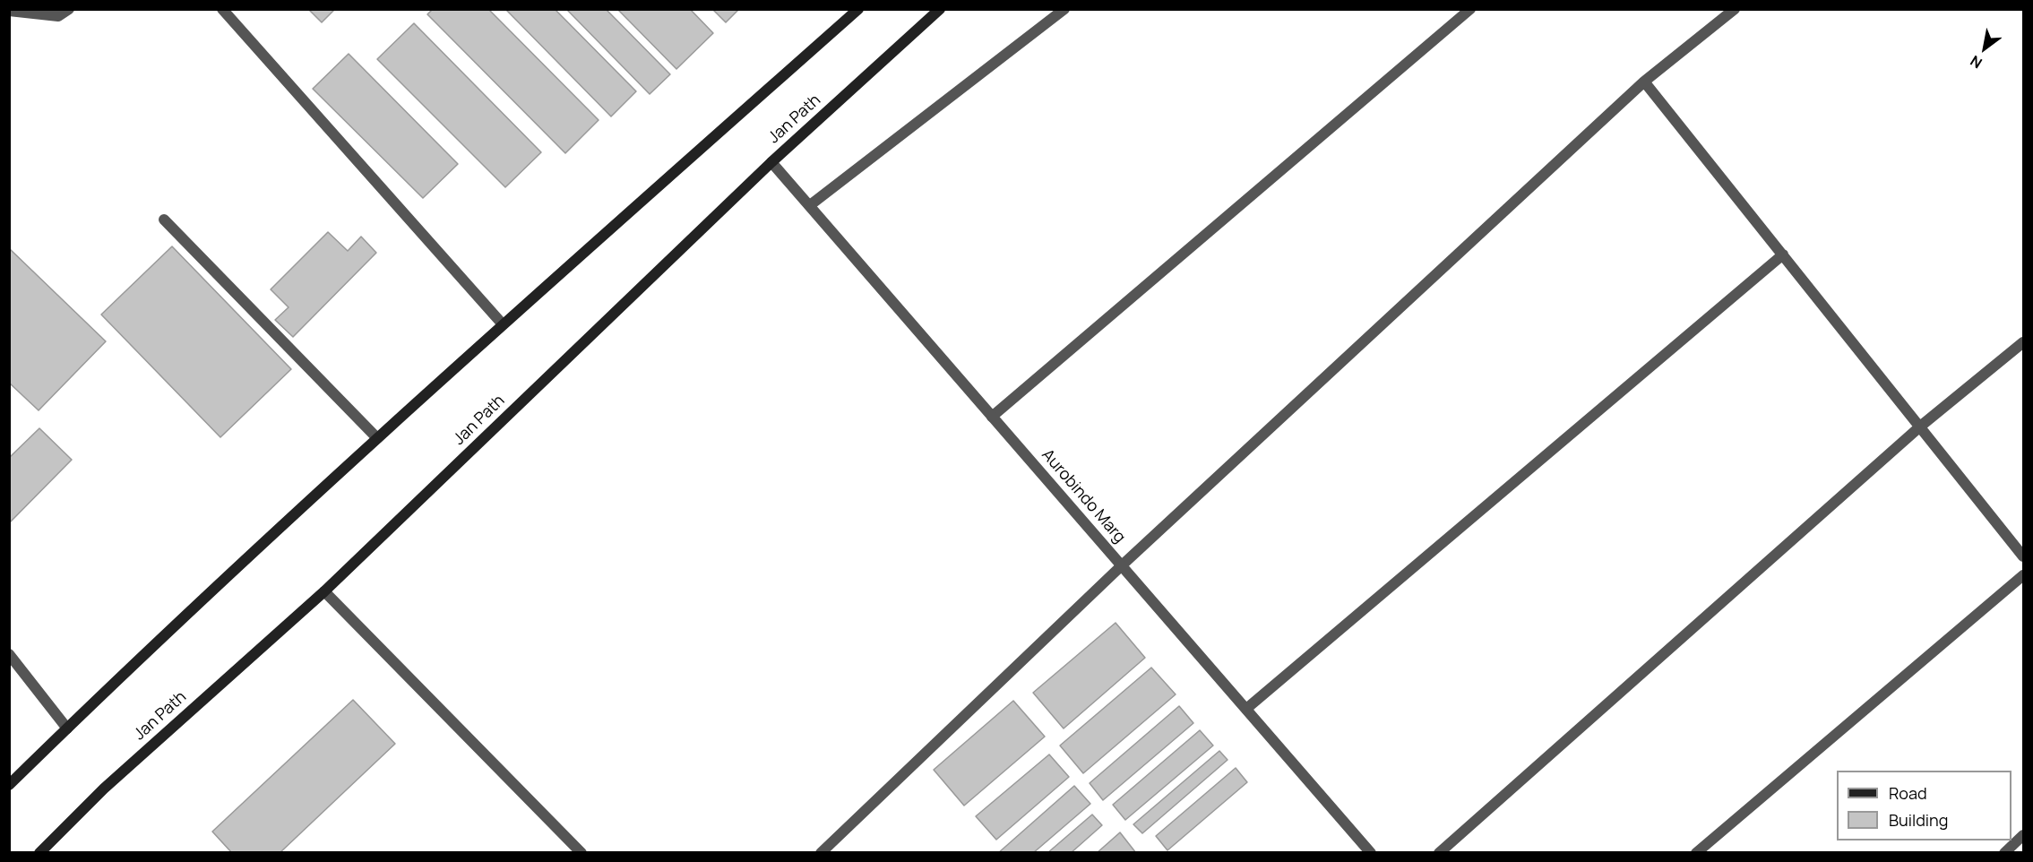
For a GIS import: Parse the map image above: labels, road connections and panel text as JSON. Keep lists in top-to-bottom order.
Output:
{
  "streets": {
    "main road": ["Jan Path"],
    "street": ["Aurobindo Marg"]
  },
  "crossings": [
    ["Jan Path", "Aurobindo Marg"]
  ],
  "legend": ["Road", "Building"],
  "north": "bottom left"
}
